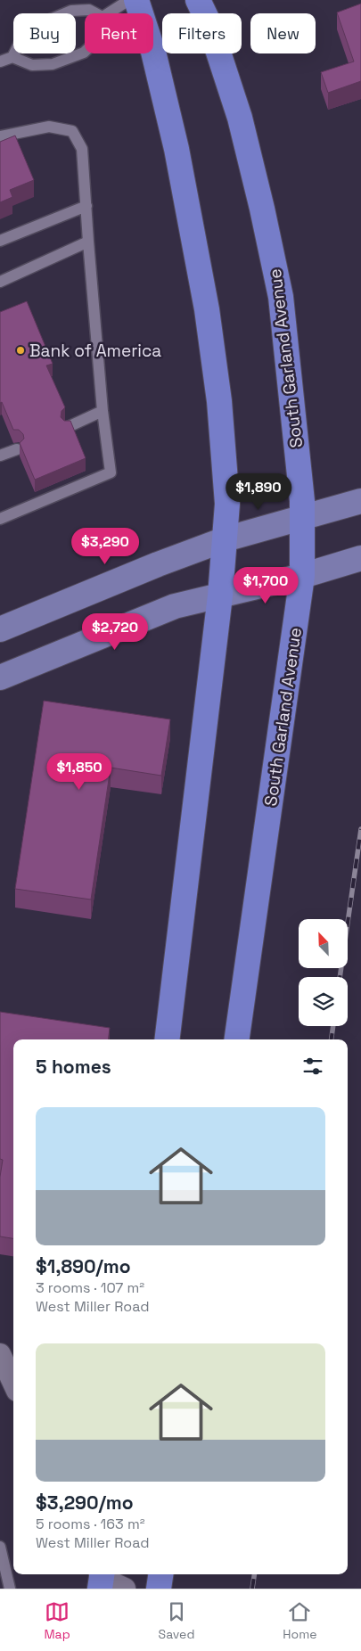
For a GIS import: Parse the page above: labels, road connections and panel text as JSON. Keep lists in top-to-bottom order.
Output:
{
  "streets": {
    "main road": ["South Garland Avenue"]
  },
  "places": ["Bank of America"],
  "north": "top left",
  "page": {
    "chip": [
      "Buy",
      "Rent",
      "Filters",
      "New"
    ],
    "price": [
      "$1,890",
      "$3,290",
      "$1,700",
      "$2,720",
      "$1,850"
    ],
    "heading": "5 homes",
    "list": [
      {
        "name": "$1,890/mo",
        "note": "3 rooms · 107 m² · West Miller Road"
      },
      {
        "name": "$3,290/mo",
        "note": "5 rooms · 163 m² · West Miller Road"
      }
    ],
    "tabs": ["Map", "Saved", "Home"]
  }
}
